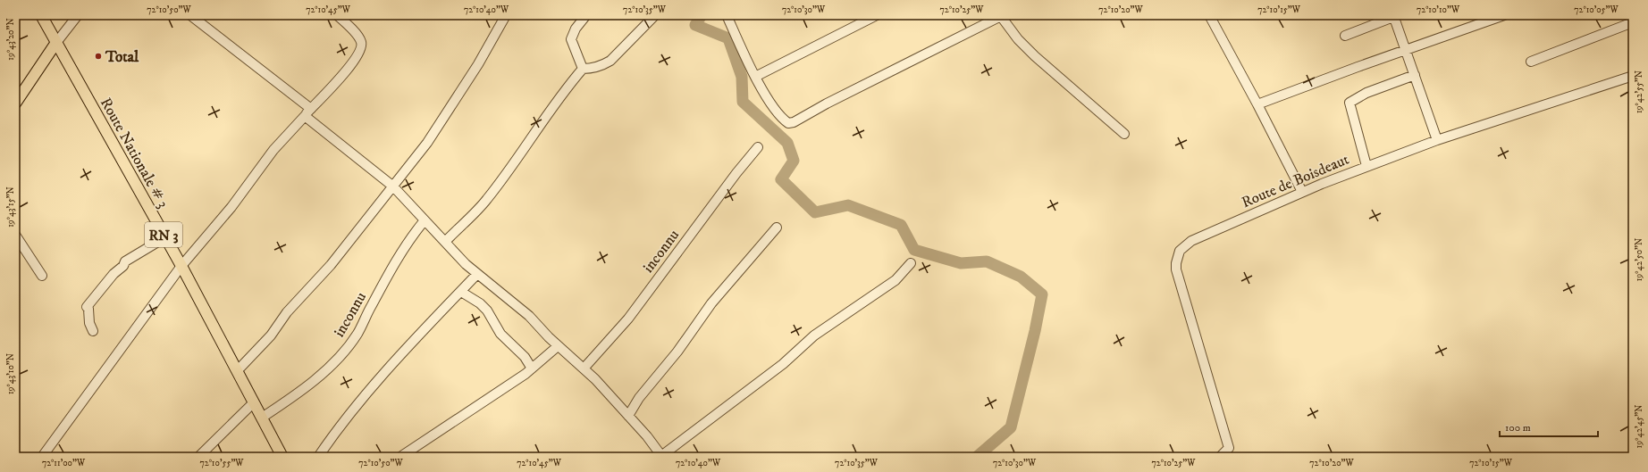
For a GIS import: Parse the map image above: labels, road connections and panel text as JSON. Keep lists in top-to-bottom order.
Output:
{
  "streets": {
    "main road": ["Route Nationale # 3", "RN 3"],
    "street": ["Route de Boisdeaut", "inconnu"]
  },
  "crossings": [
    ["Route Nationale # 3", "inconnu"]
  ],
  "places": ["Total"],
  "scale_bar": "100 m",
  "coordinates": [
    "72°10'50\"W",
    "72°10'45\"W",
    "72°10'40\"W",
    "72°10'35\"W",
    "72°10'30\"W",
    "72°10'25\"W",
    "72°10'20\"W",
    "72°10'15\"W",
    "72°10'10\"W",
    "72°10'05\"W",
    "19°43'20\"N",
    "19°42'55\"N",
    "19°43'15\"N",
    "19°42'50\"N",
    "19°43'10\"N",
    "19°42'45\"N",
    "72°11'00\"W",
    "72°10'55\"W"
  ]
}
